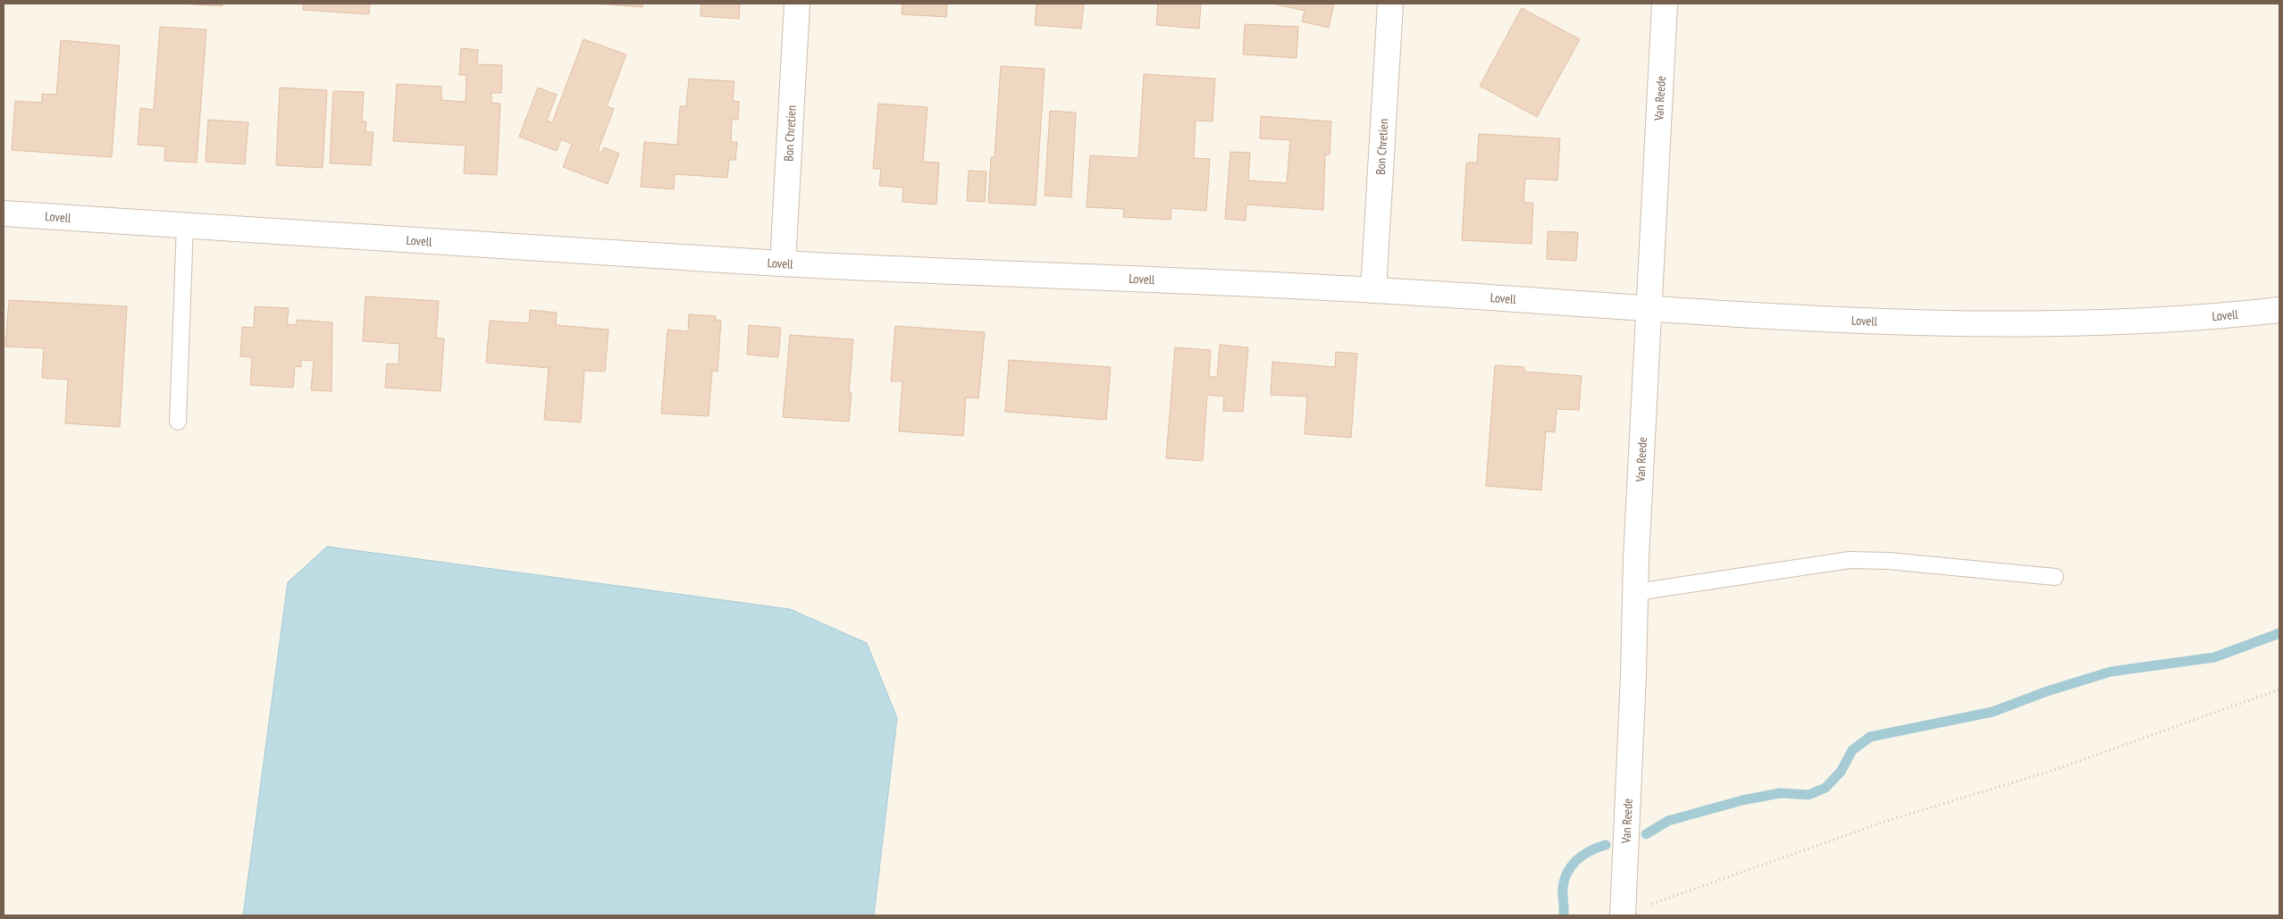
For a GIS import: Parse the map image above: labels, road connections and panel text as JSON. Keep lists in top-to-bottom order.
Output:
{
  "streets": {
    "street": ["Van Reede", "Bon Chretien", "Lovell"]
  },
  "crossings": [
    ["Van Reede", "Lovell"],
    ["Bon Chretien", "Lovell"]
  ]
}
